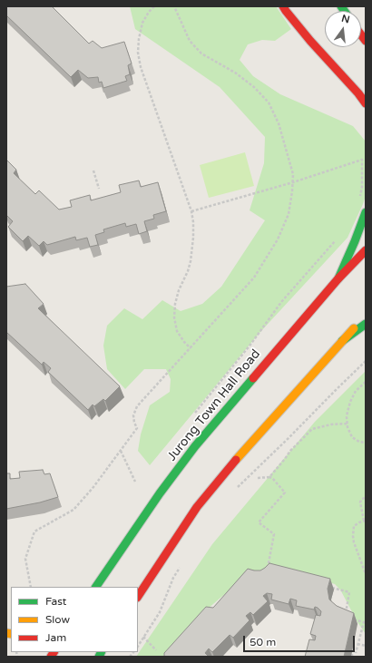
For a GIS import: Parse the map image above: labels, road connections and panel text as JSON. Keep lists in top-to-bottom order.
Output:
{
  "streets": {
    "main road": ["Jurong Town Hall Road"]
  },
  "legend": ["Fast", "Slow", "Jam"],
  "scale_bar": "50 m",
  "north": "top"
}
